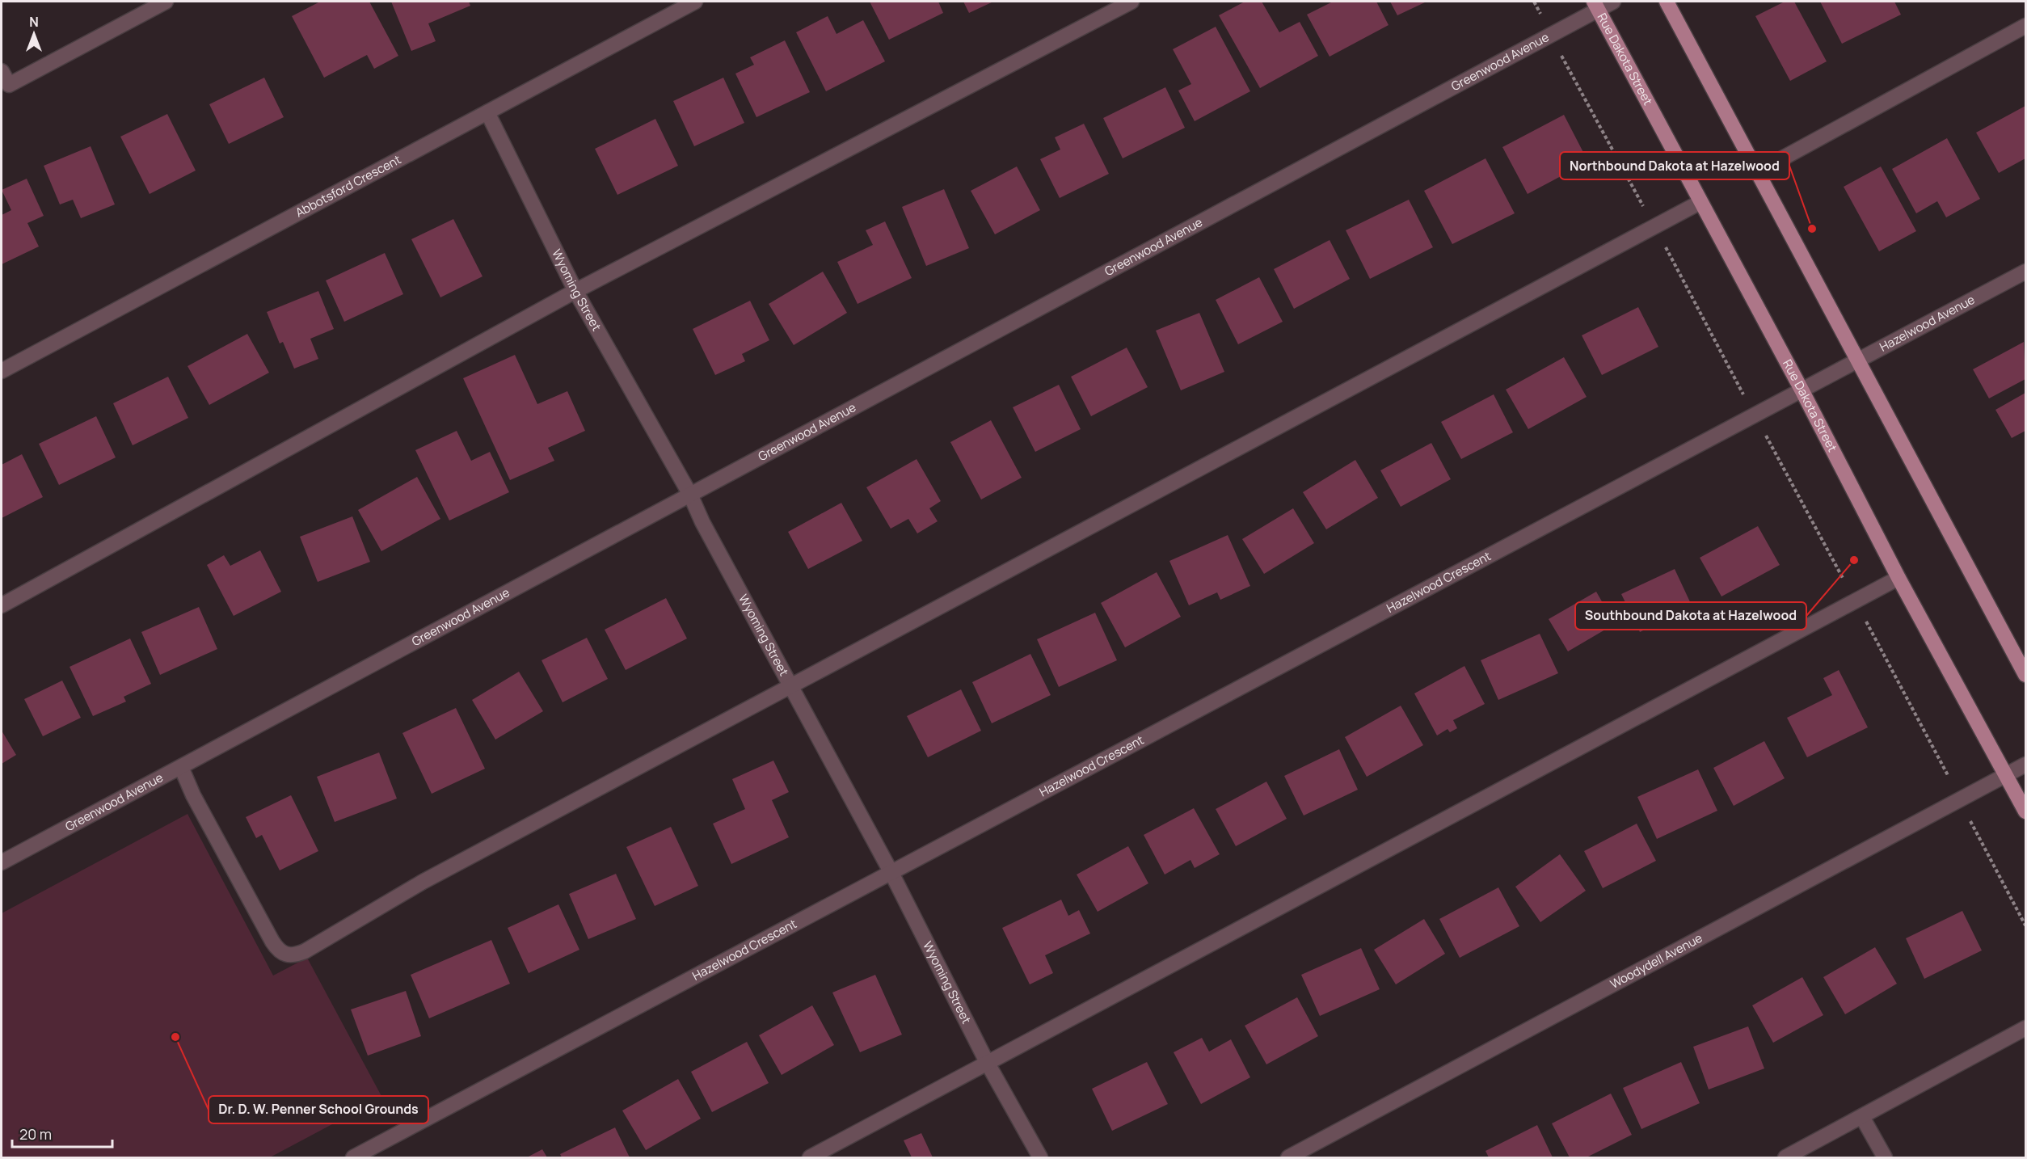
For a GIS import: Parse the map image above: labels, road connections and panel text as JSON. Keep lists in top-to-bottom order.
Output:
{
  "streets": {
    "main road": ["Rue Dakota Street"],
    "street": [
      "Greenwood Avenue",
      "Abbotsford Crescent",
      "Wyoming Street",
      "Hazelwood Avenue",
      "Hazelwood Crescent",
      "Woodydell Avenue"
    ]
  },
  "crossings": [
    ["Rue Dakota Street", "Greenwood Avenue"],
    ["Rue Dakota Street", "Hazelwood Crescent"],
    ["Rue Dakota Street", "Woodydell Avenue"],
    ["Greenwood Avenue", "Wyoming Street"],
    ["Abbotsford Crescent", "Wyoming Street"],
    ["Wyoming Street", "Hazelwood Crescent"],
    ["Hazelwood Avenue", "Hazelwood Crescent"]
  ],
  "places": ["Northbound Dakota at Hazelwood", "Southbound Dakota at Hazelwood", "Dr. D. W. Penner School Grounds"],
  "scale_bar": "20 m",
  "north": "top"
}
